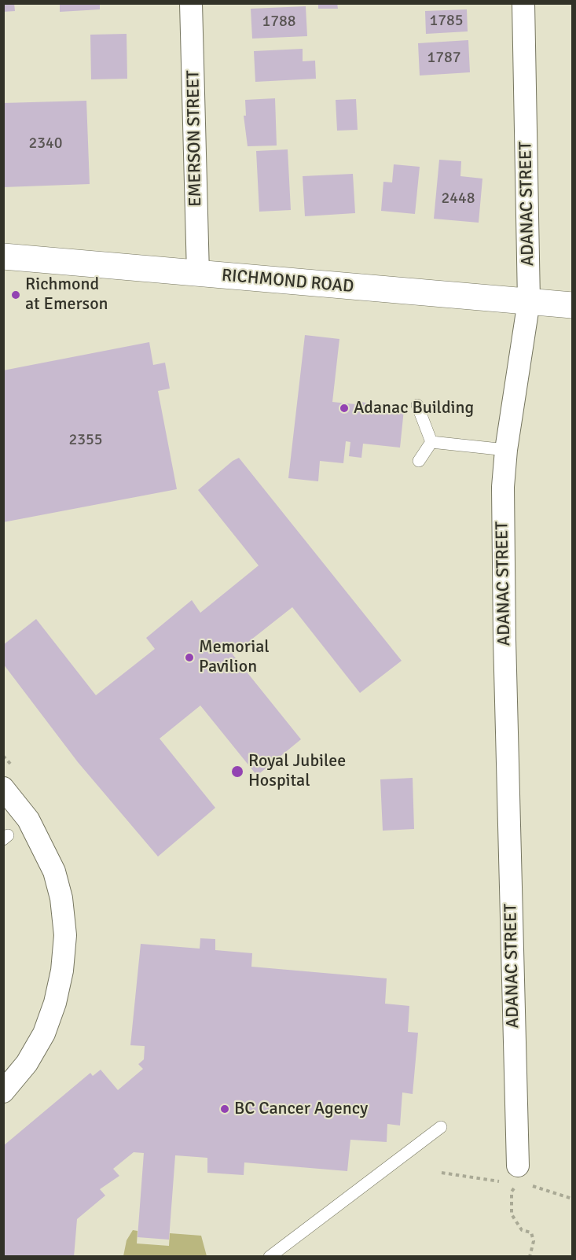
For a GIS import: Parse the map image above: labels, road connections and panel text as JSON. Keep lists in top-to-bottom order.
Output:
{
  "streets": {
    "main road": ["RICHMOND ROAD"],
    "street": ["EMERSON STREET", "ADANAC STREET"]
  },
  "crossings": [
    ["EMERSON STREET", "RICHMOND ROAD"],
    ["ADANAC STREET", "RICHMOND ROAD"]
  ],
  "places": [
    "Richmond at Emerson",
    "Adanac Building",
    "Memorial Pavilion",
    "Royal Jubilee Hospital",
    "BC Cancer Agency"
  ],
  "house_numbers": [
    "1785",
    "1788",
    "1787",
    "2340",
    "2448",
    "2355"
  ]
}
